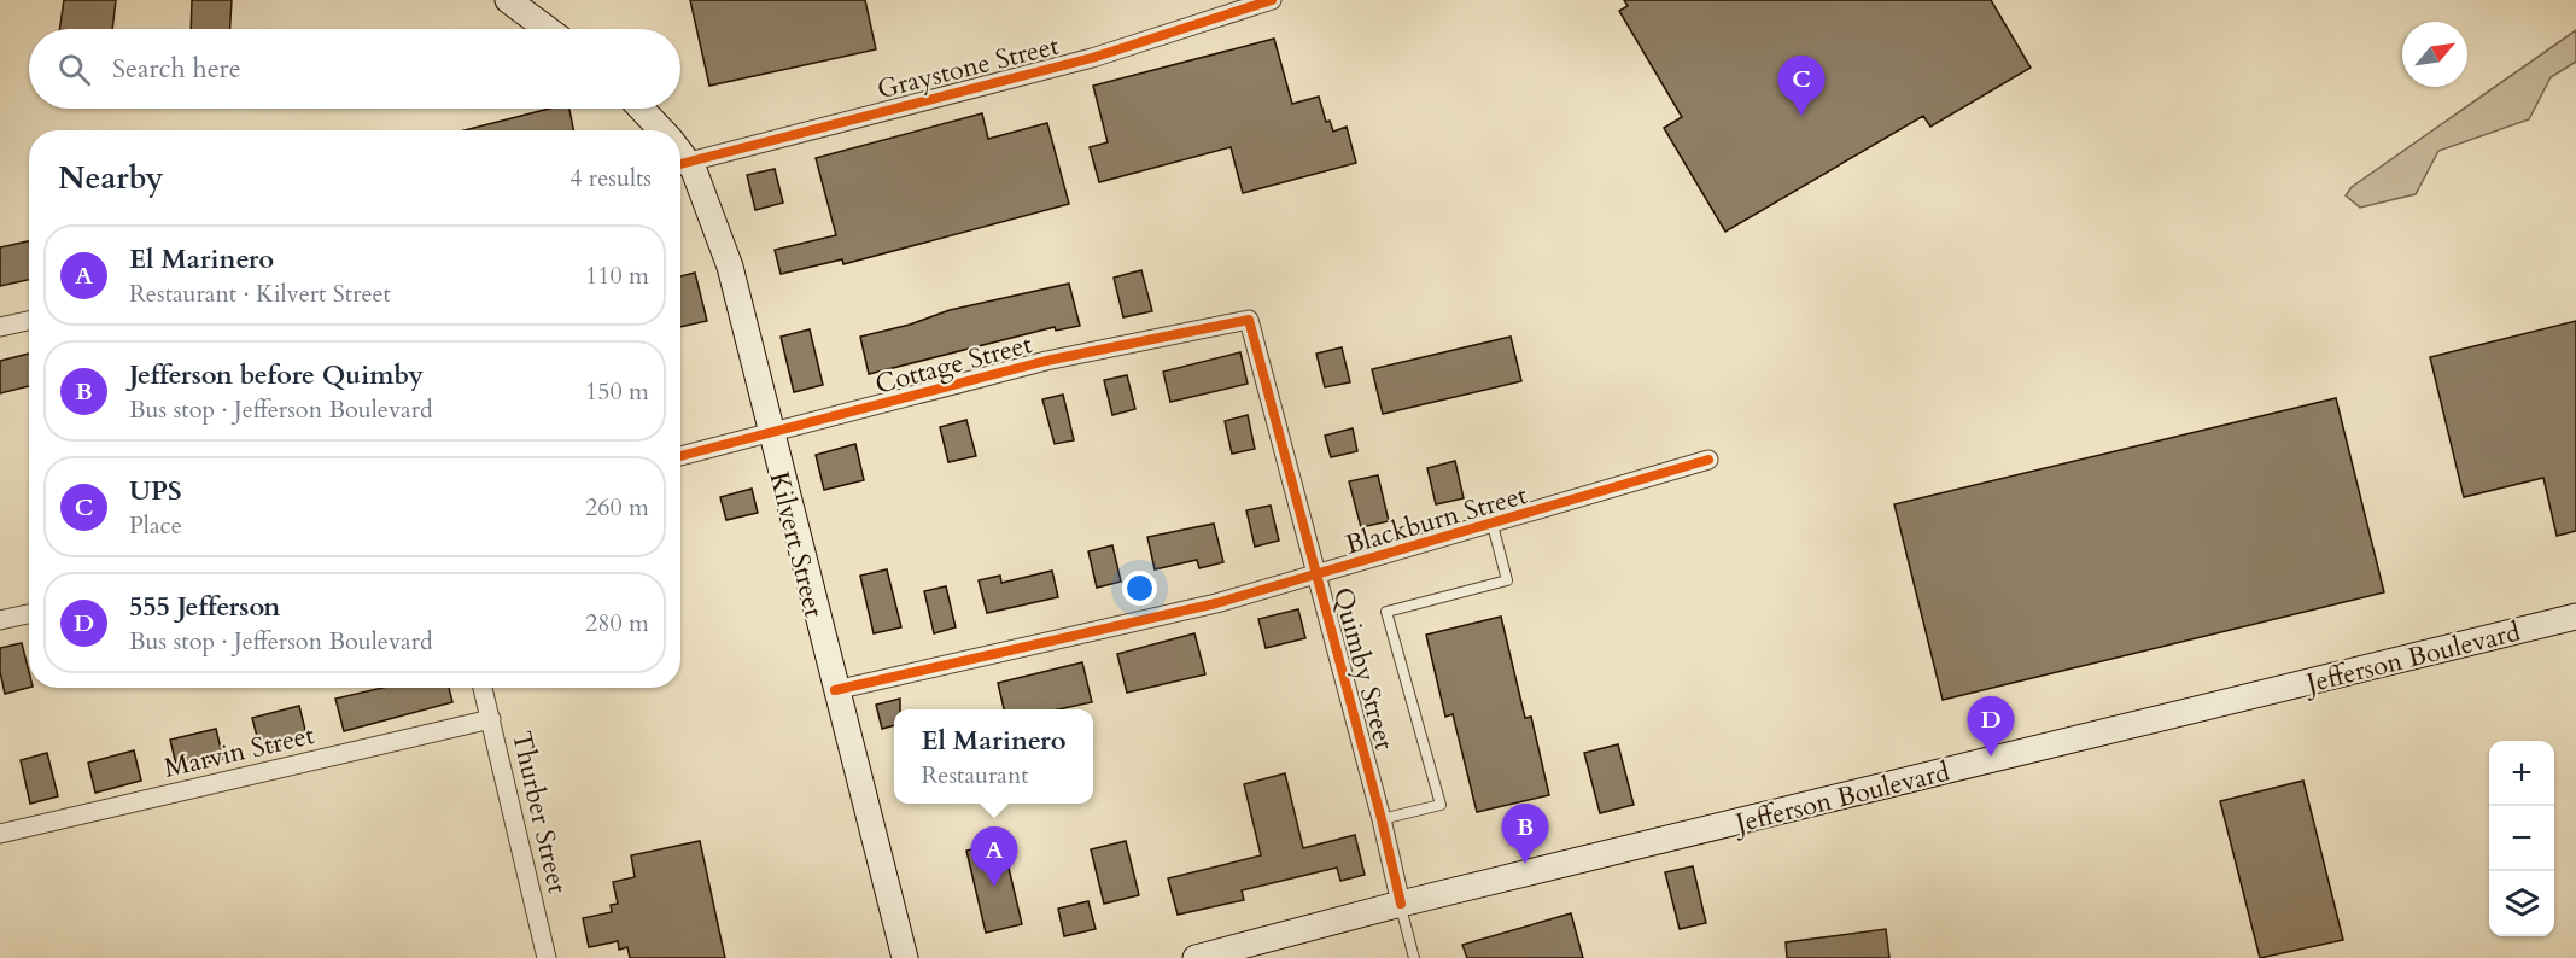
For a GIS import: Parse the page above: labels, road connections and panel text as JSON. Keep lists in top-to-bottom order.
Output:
{
  "streets": {
    "main road": ["Kilvert Street", "Jefferson Boulevard"],
    "street": [
      "Graystone Street",
      "Cottage Street",
      "Blackburn Street",
      "Quimby Street",
      "Marvin Street",
      "Thurber Street"
    ]
  },
  "crossings": [
    ["Cottage Street", "Kilvert Street"],
    ["Cottage Street", "Quimby Street"],
    ["Blackburn Street", "Kilvert Street"],
    ["Blackburn Street", "Quimby Street"],
    ["Jefferson Boulevard", "Quimby Street"],
    ["Marvin Street", "Thurber Street"]
  ],
  "north": "top right",
  "page": {
    "search": "Search here",
    "pins": [
      "C",
      "D",
      "B",
      "A"
    ],
    "heading": ["Nearby", "4 results"],
    "list": [
      {
        "mark": "A",
        "name": "El Marinero",
        "note": "Restaurant · Kilvert Street",
        "value": "110 m"
      },
      {
        "mark": "B",
        "name": "Jefferson before Quimby",
        "note": "Bus stop · Jefferson Boulevard",
        "value": "150 m"
      },
      {
        "mark": "C",
        "name": "UPS",
        "note": "Place",
        "value": "260 m"
      },
      {
        "mark": "D",
        "name": "555 Jefferson",
        "note": "Bus stop · Jefferson Boulevard",
        "value": "280 m"
      }
    ],
    "popup": ["El Marinero", "Restaurant"],
    "map_buttons": ["+", "−"]
  }
}
